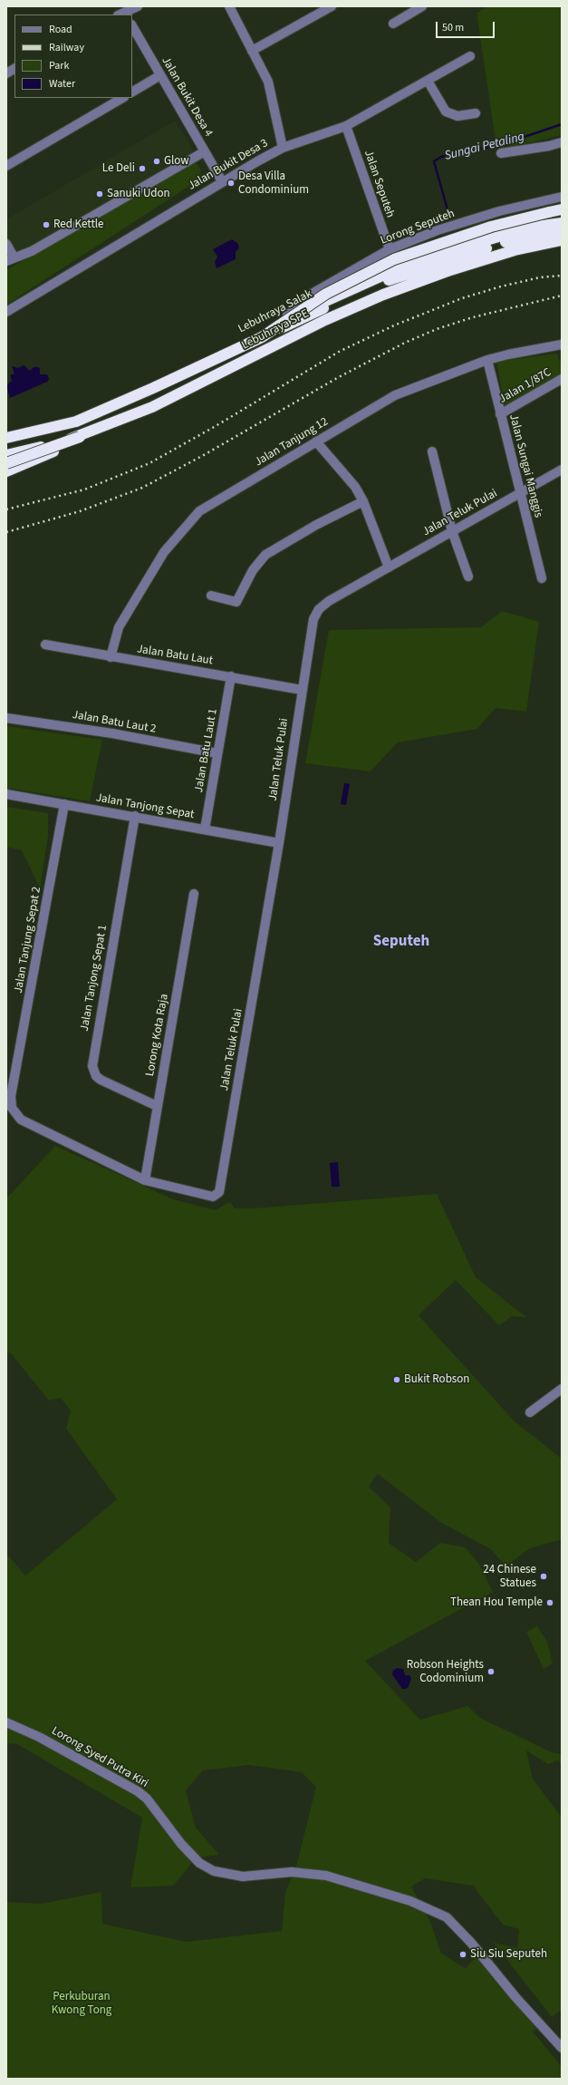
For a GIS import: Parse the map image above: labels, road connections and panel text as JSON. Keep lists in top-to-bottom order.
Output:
{
  "streets": {
    "highway": ["Lebuhraya Salak", "Lebuhraya SPE"],
    "street": [
      "Jalan Bukit Desa 4",
      "Jalan Bukit Desa 3",
      "Jalan Seputeh",
      "Lorong Seputeh",
      "Jalan 1/87C",
      "Jalan Tanjung 12",
      "Jalan Sungai Manggis",
      "Jalan Teluk Pulai",
      "Jalan Batu Laut",
      "Jalan Batu Laut 2",
      "Jalan Batu Laut 1",
      "Jalan Tanjong Sepat",
      "Jalan Tanjung Sepat 2",
      "Jalan Tanjong Sepat 1",
      "Lorong Kota Raja",
      "Lorong Syed Putra Kiri"
    ]
  },
  "crossings": [
    ["Jalan Bukit Desa 4", "Jalan Bukit Desa 3"],
    ["Jalan Bukit Desa 3", "Jalan Seputeh"],
    ["Jalan Seputeh", "Lorong Seputeh"],
    ["Lorong Seputeh", "Lebuhraya Salak"],
    ["Lebuhraya Salak", "Lebuhraya SPE"],
    ["Jalan 1/87C", "Jalan Sungai Manggis"],
    ["Jalan Tanjung 12", "Jalan Sungai Manggis"],
    ["Jalan Tanjung 12", "Jalan Batu Laut"],
    ["Jalan Sungai Manggis", "Jalan Teluk Pulai"],
    ["Jalan Teluk Pulai", "Jalan Batu Laut"],
    ["Jalan Teluk Pulai", "Jalan Tanjong Sepat"],
    ["Jalan Teluk Pulai", "Jalan Tanjung Sepat 2"],
    ["Jalan Teluk Pulai", "Lorong Kota Raja"],
    ["Jalan Batu Laut", "Jalan Batu Laut 1"],
    ["Jalan Batu Laut 2", "Jalan Batu Laut 1"],
    ["Jalan Batu Laut 1", "Jalan Tanjong Sepat"],
    ["Jalan Tanjong Sepat", "Jalan Tanjung Sepat 2"],
    ["Jalan Tanjong Sepat", "Jalan Tanjong Sepat 1"],
    ["Jalan Tanjung Sepat 2", "Lorong Kota Raja"],
    ["Jalan Tanjong Sepat 1", "Lorong Kota Raja"]
  ],
  "districts": ["Seputeh"],
  "water": ["Sungai Petaling"],
  "parks": ["Perkuburan Kwong Tong"],
  "places": [
    "Glow",
    "Le Deli",
    "Desa Villa Condominium",
    "Sanuki Udon",
    "Red Kettle",
    "Bukit Robson",
    "24 Chinese Statues",
    "Thean Hou Temple",
    "Robson Heights Codominium",
    "Siu Siu Seputeh"
  ],
  "legend": [
    "Road",
    "Railway",
    "Park",
    "Water"
  ],
  "scale_bar": "50 m"
}
